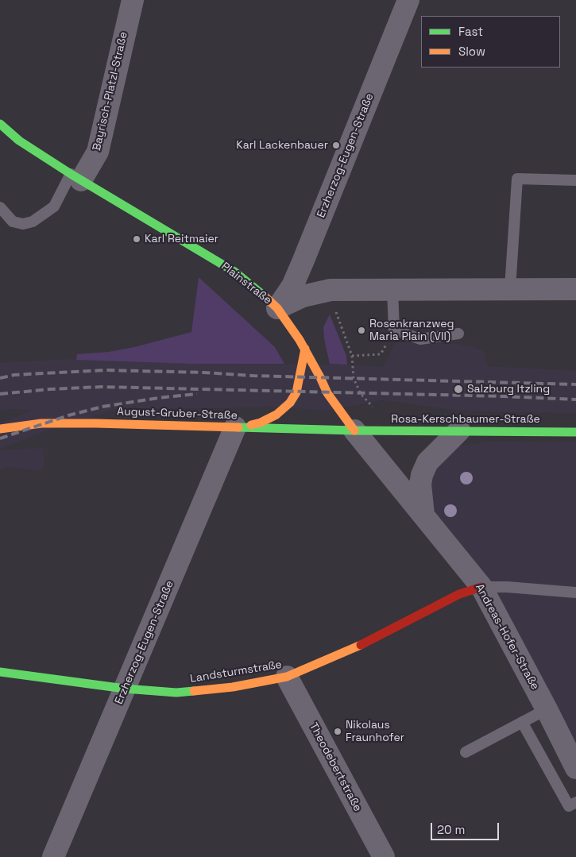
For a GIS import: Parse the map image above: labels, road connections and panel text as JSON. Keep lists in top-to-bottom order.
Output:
{
  "streets": {
    "street": [
      "Bayrisch-Platzl-Straße",
      "Erzherzog-Eugen-Straße",
      "Plainstraße",
      "August-Gruber-Straße",
      "Rosa-Kerschbaumer-Straße",
      "Andreas-Hofer-Straße",
      "Landsturmstraße",
      "Theodebertstraße"
    ]
  },
  "crossings": [
    ["Bayrisch-Platzl-Straße", "Plainstraße"],
    ["Erzherzog-Eugen-Straße", "Plainstraße"],
    ["Erzherzog-Eugen-Straße", "August-Gruber-Straße"],
    ["Erzherzog-Eugen-Straße", "Andreas-Hofer-Straße"],
    ["Erzherzog-Eugen-Straße", "Landsturmstraße"],
    ["Plainstraße", "Andreas-Hofer-Straße"],
    ["August-Gruber-Straße", "Rosa-Kerschbaumer-Straße"],
    ["August-Gruber-Straße", "Andreas-Hofer-Straße"],
    ["Rosa-Kerschbaumer-Straße", "Andreas-Hofer-Straße"],
    ["Andreas-Hofer-Straße", "Landsturmstraße"],
    ["Landsturmstraße", "Theodebertstraße"]
  ],
  "places": [
    "Karl Lackenbauer",
    "Karl Reitmaier",
    "Rosenkranzweg Maria Plain (VII)",
    "Salzburg Itzling",
    "Nikolaus Fraunhofer"
  ],
  "legend": ["Fast", "Slow"],
  "scale_bar": "20 m"
}
